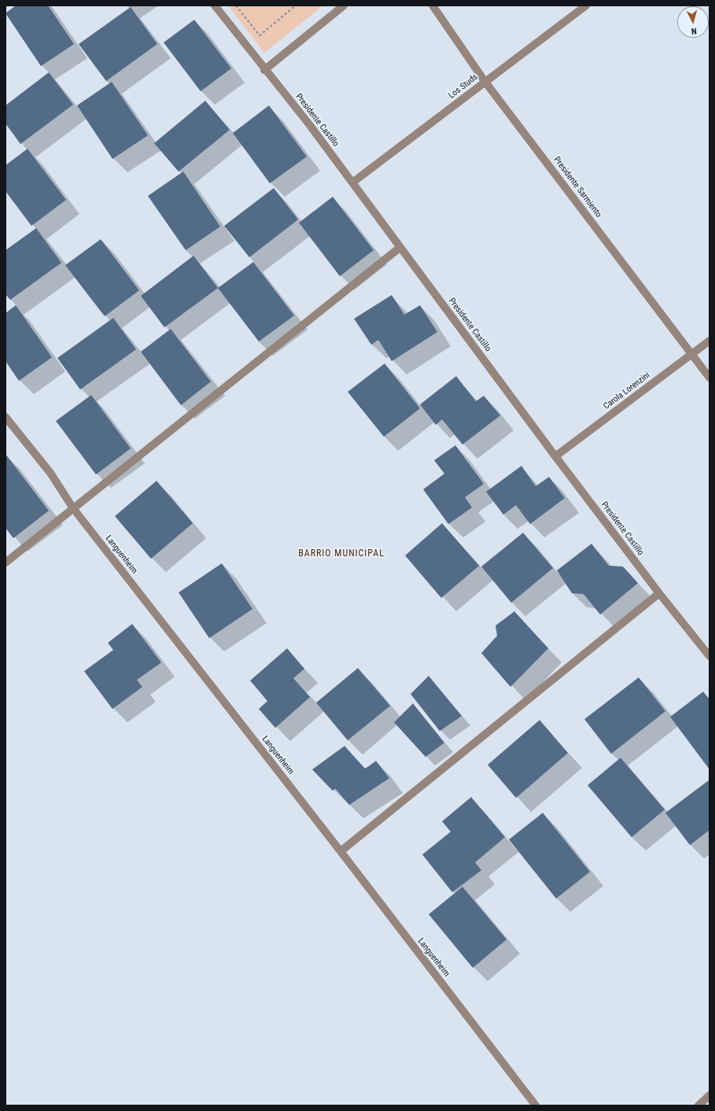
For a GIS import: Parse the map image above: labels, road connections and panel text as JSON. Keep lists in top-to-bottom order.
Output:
{
  "streets": {
    "street": [
      "Los Studs",
      "Presidente Castillo",
      "Presidente Sarmiento",
      "Carola Lorenzini",
      "Languenheim"
    ]
  },
  "crossings": [
    ["Los Studs", "Presidente Castillo"],
    ["Los Studs", "Presidente Sarmiento"],
    ["Presidente Castillo", "Carola Lorenzini"],
    ["Presidente Sarmiento", "Carola Lorenzini"]
  ],
  "districts": ["BARRIO MUNICIPAL"],
  "north": "bottom"
}
